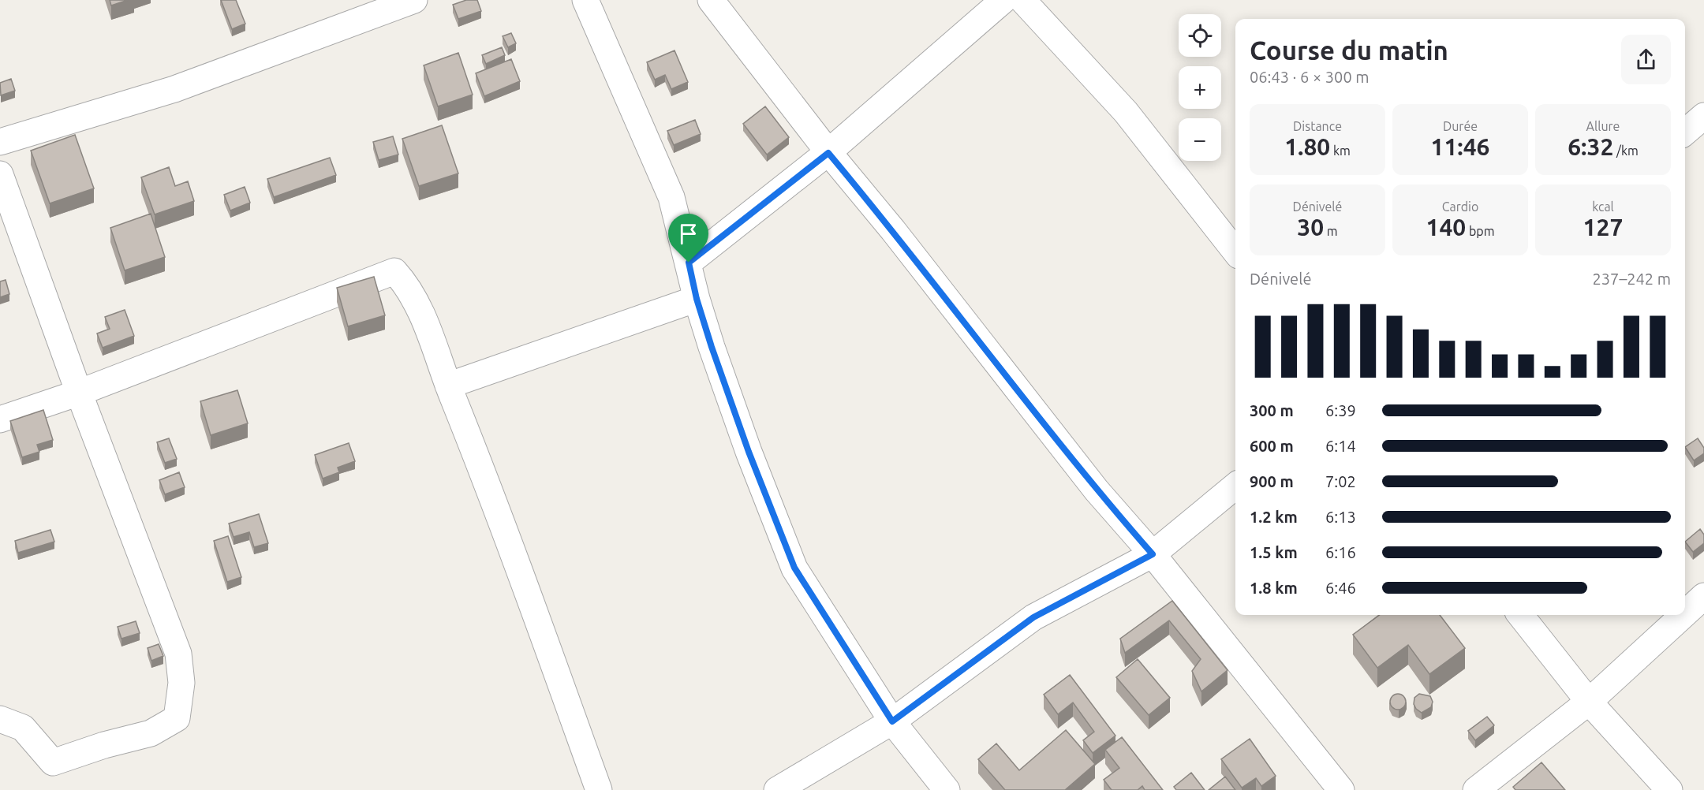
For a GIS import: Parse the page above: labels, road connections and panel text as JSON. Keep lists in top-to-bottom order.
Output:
{
  "page": {
    "map_buttons": ["+", "−"],
    "heading": ["Course du matin", "06:43 · 6 × 300 m"],
    "stats": [
      ["Distance", "1.80 km"],
      ["Durée", "11:46"],
      ["Allure", "6:32 /km"],
      ["Dénivelé", "30 m"],
      ["Cardio", "140 bpm"],
      ["kcal", "127"]
    ],
    "chart": ["Dénivelé", "237–242 m"],
    "list": [
      {
        "name": "300 m",
        "note": "6:39"
      },
      {
        "name": "600 m",
        "note": "6:14"
      },
      {
        "name": "900 m",
        "note": "7:02"
      },
      {
        "name": "1.2 km",
        "note": "6:13"
      },
      {
        "name": "1.5 km",
        "note": "6:16"
      },
      {
        "name": "1.8 km",
        "note": "6:46"
      }
    ]
  }
}
